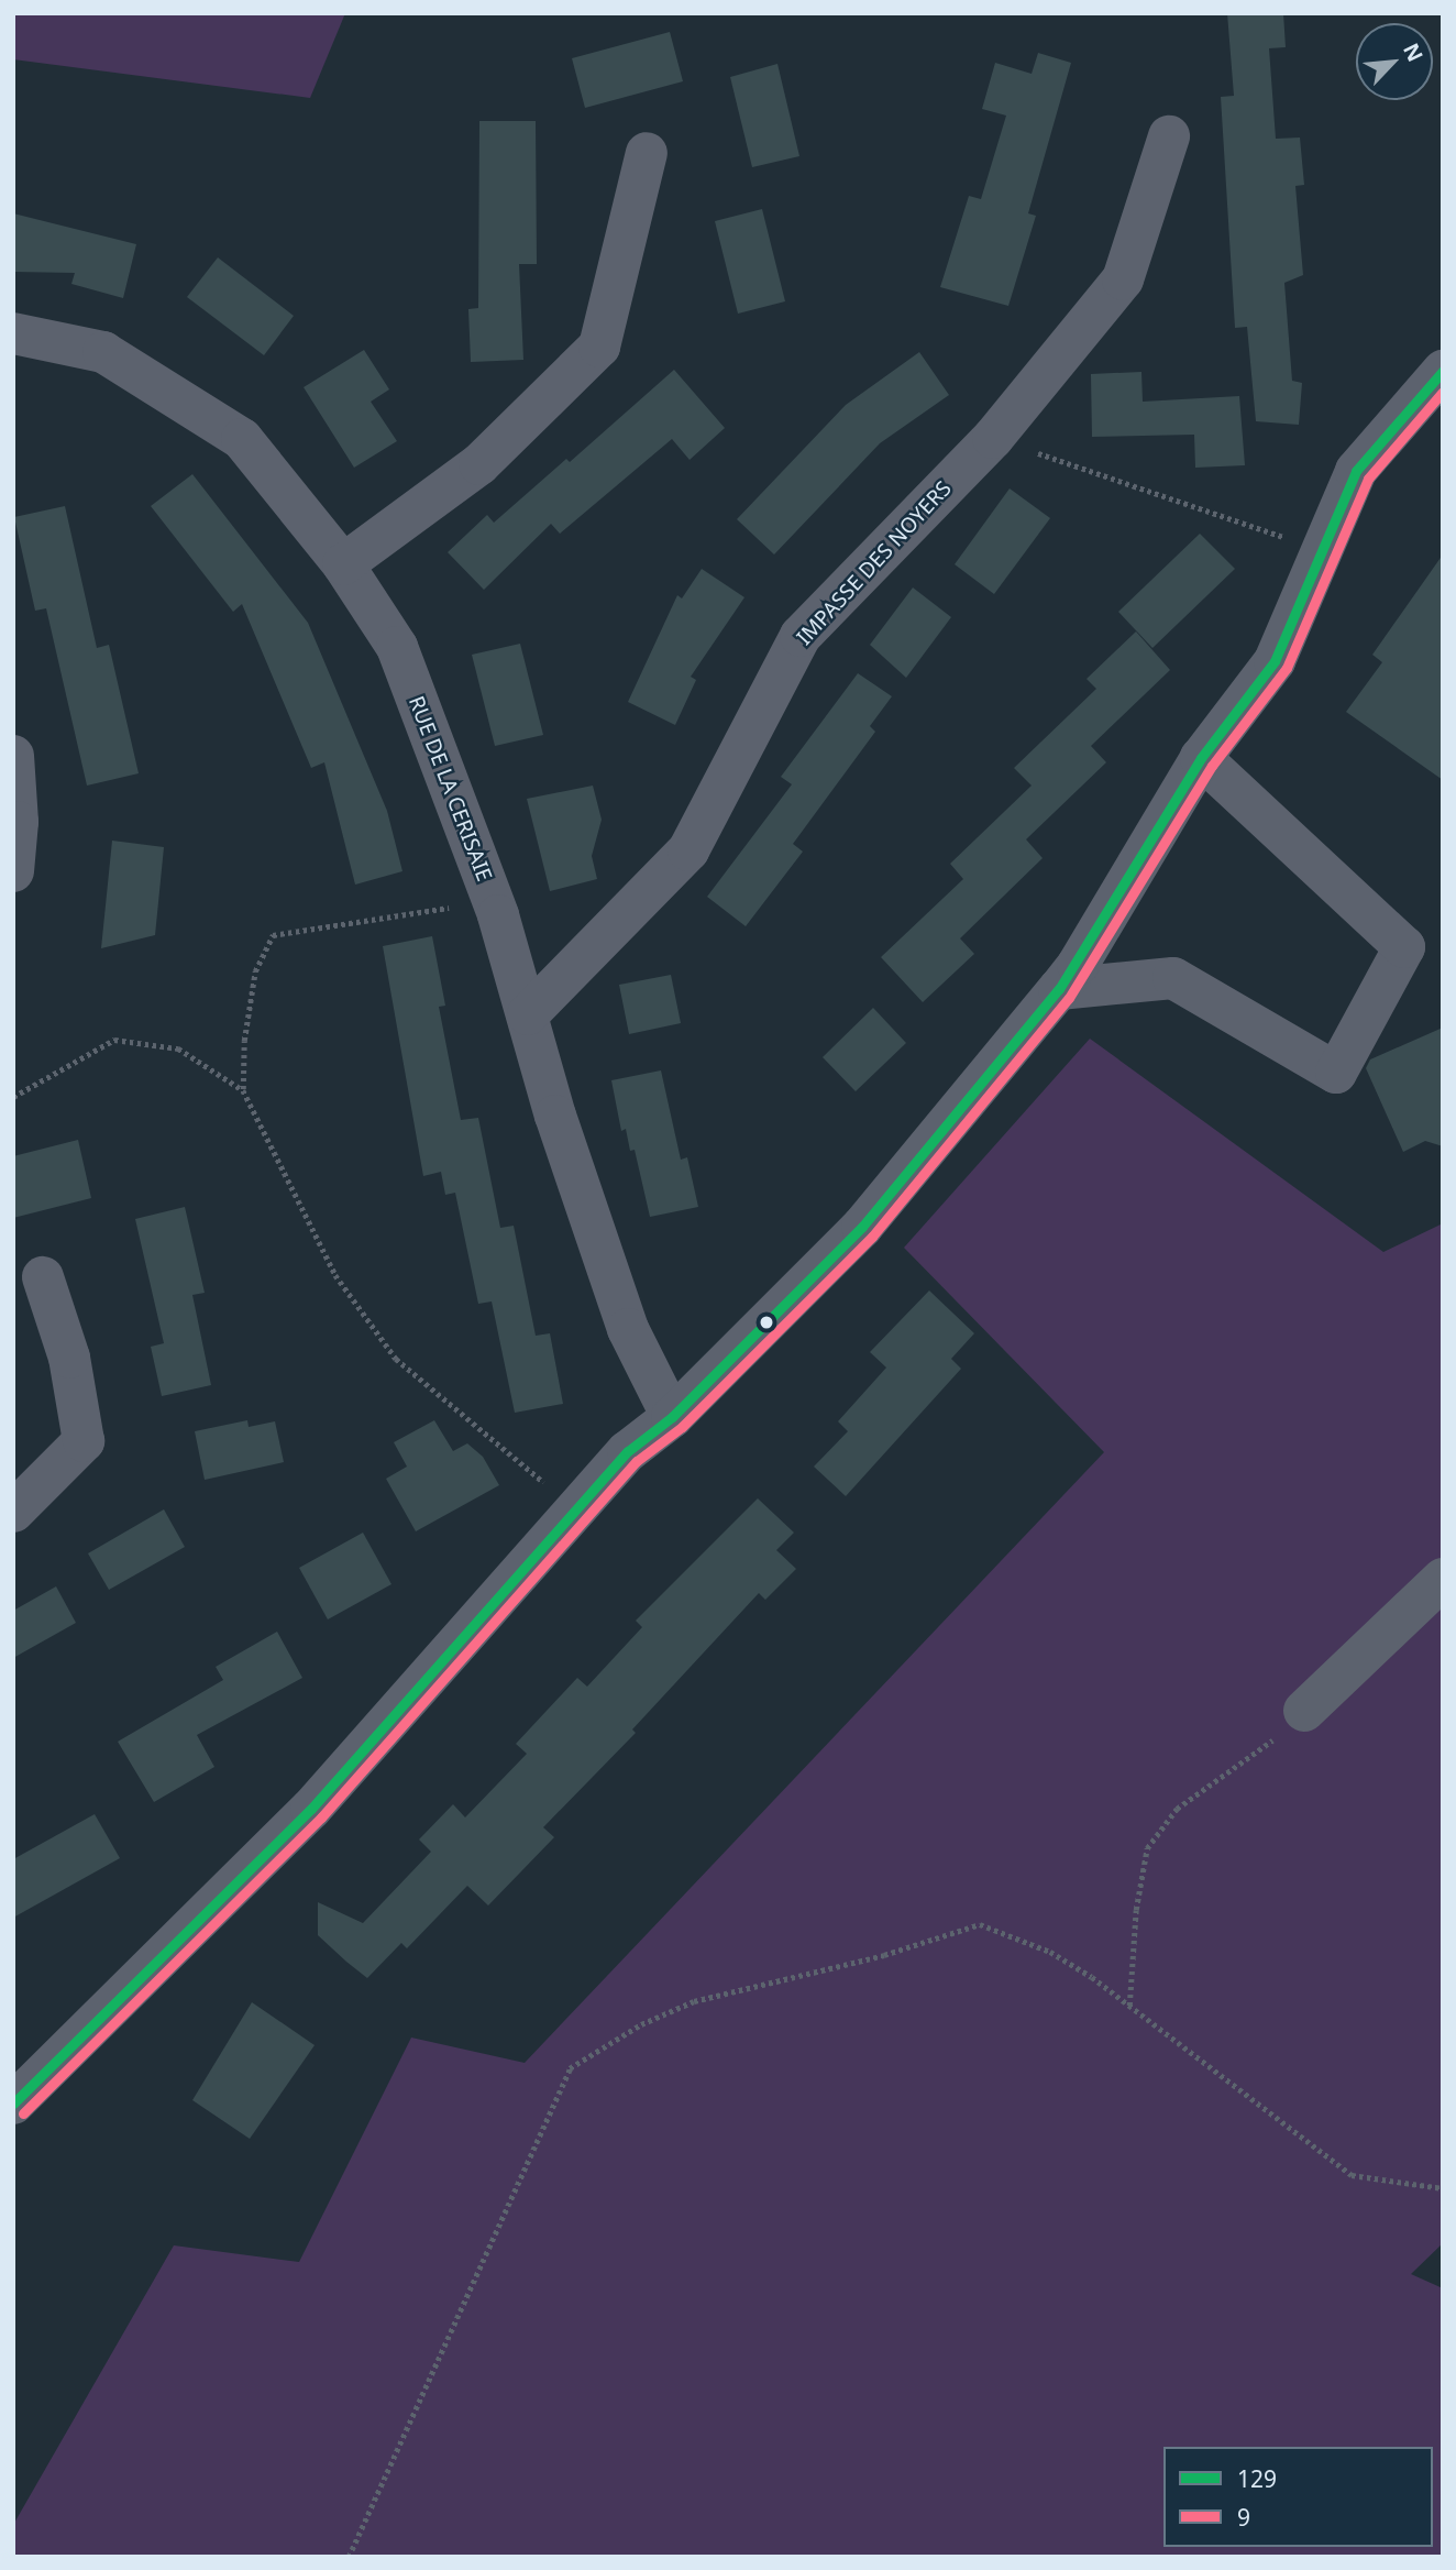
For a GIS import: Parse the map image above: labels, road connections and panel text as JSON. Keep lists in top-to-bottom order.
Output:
{
  "streets": {
    "street": ["IMPASSE DES NOYERS", "RUE DE LA CERISAIE"]
  },
  "crossings": [
    ["IMPASSE DES NOYERS", "RUE DE LA CERISAIE"]
  ],
  "lines": ["transit line 129", "transit line 9"],
  "legend": ["129", "9"],
  "north": "top right"
}
